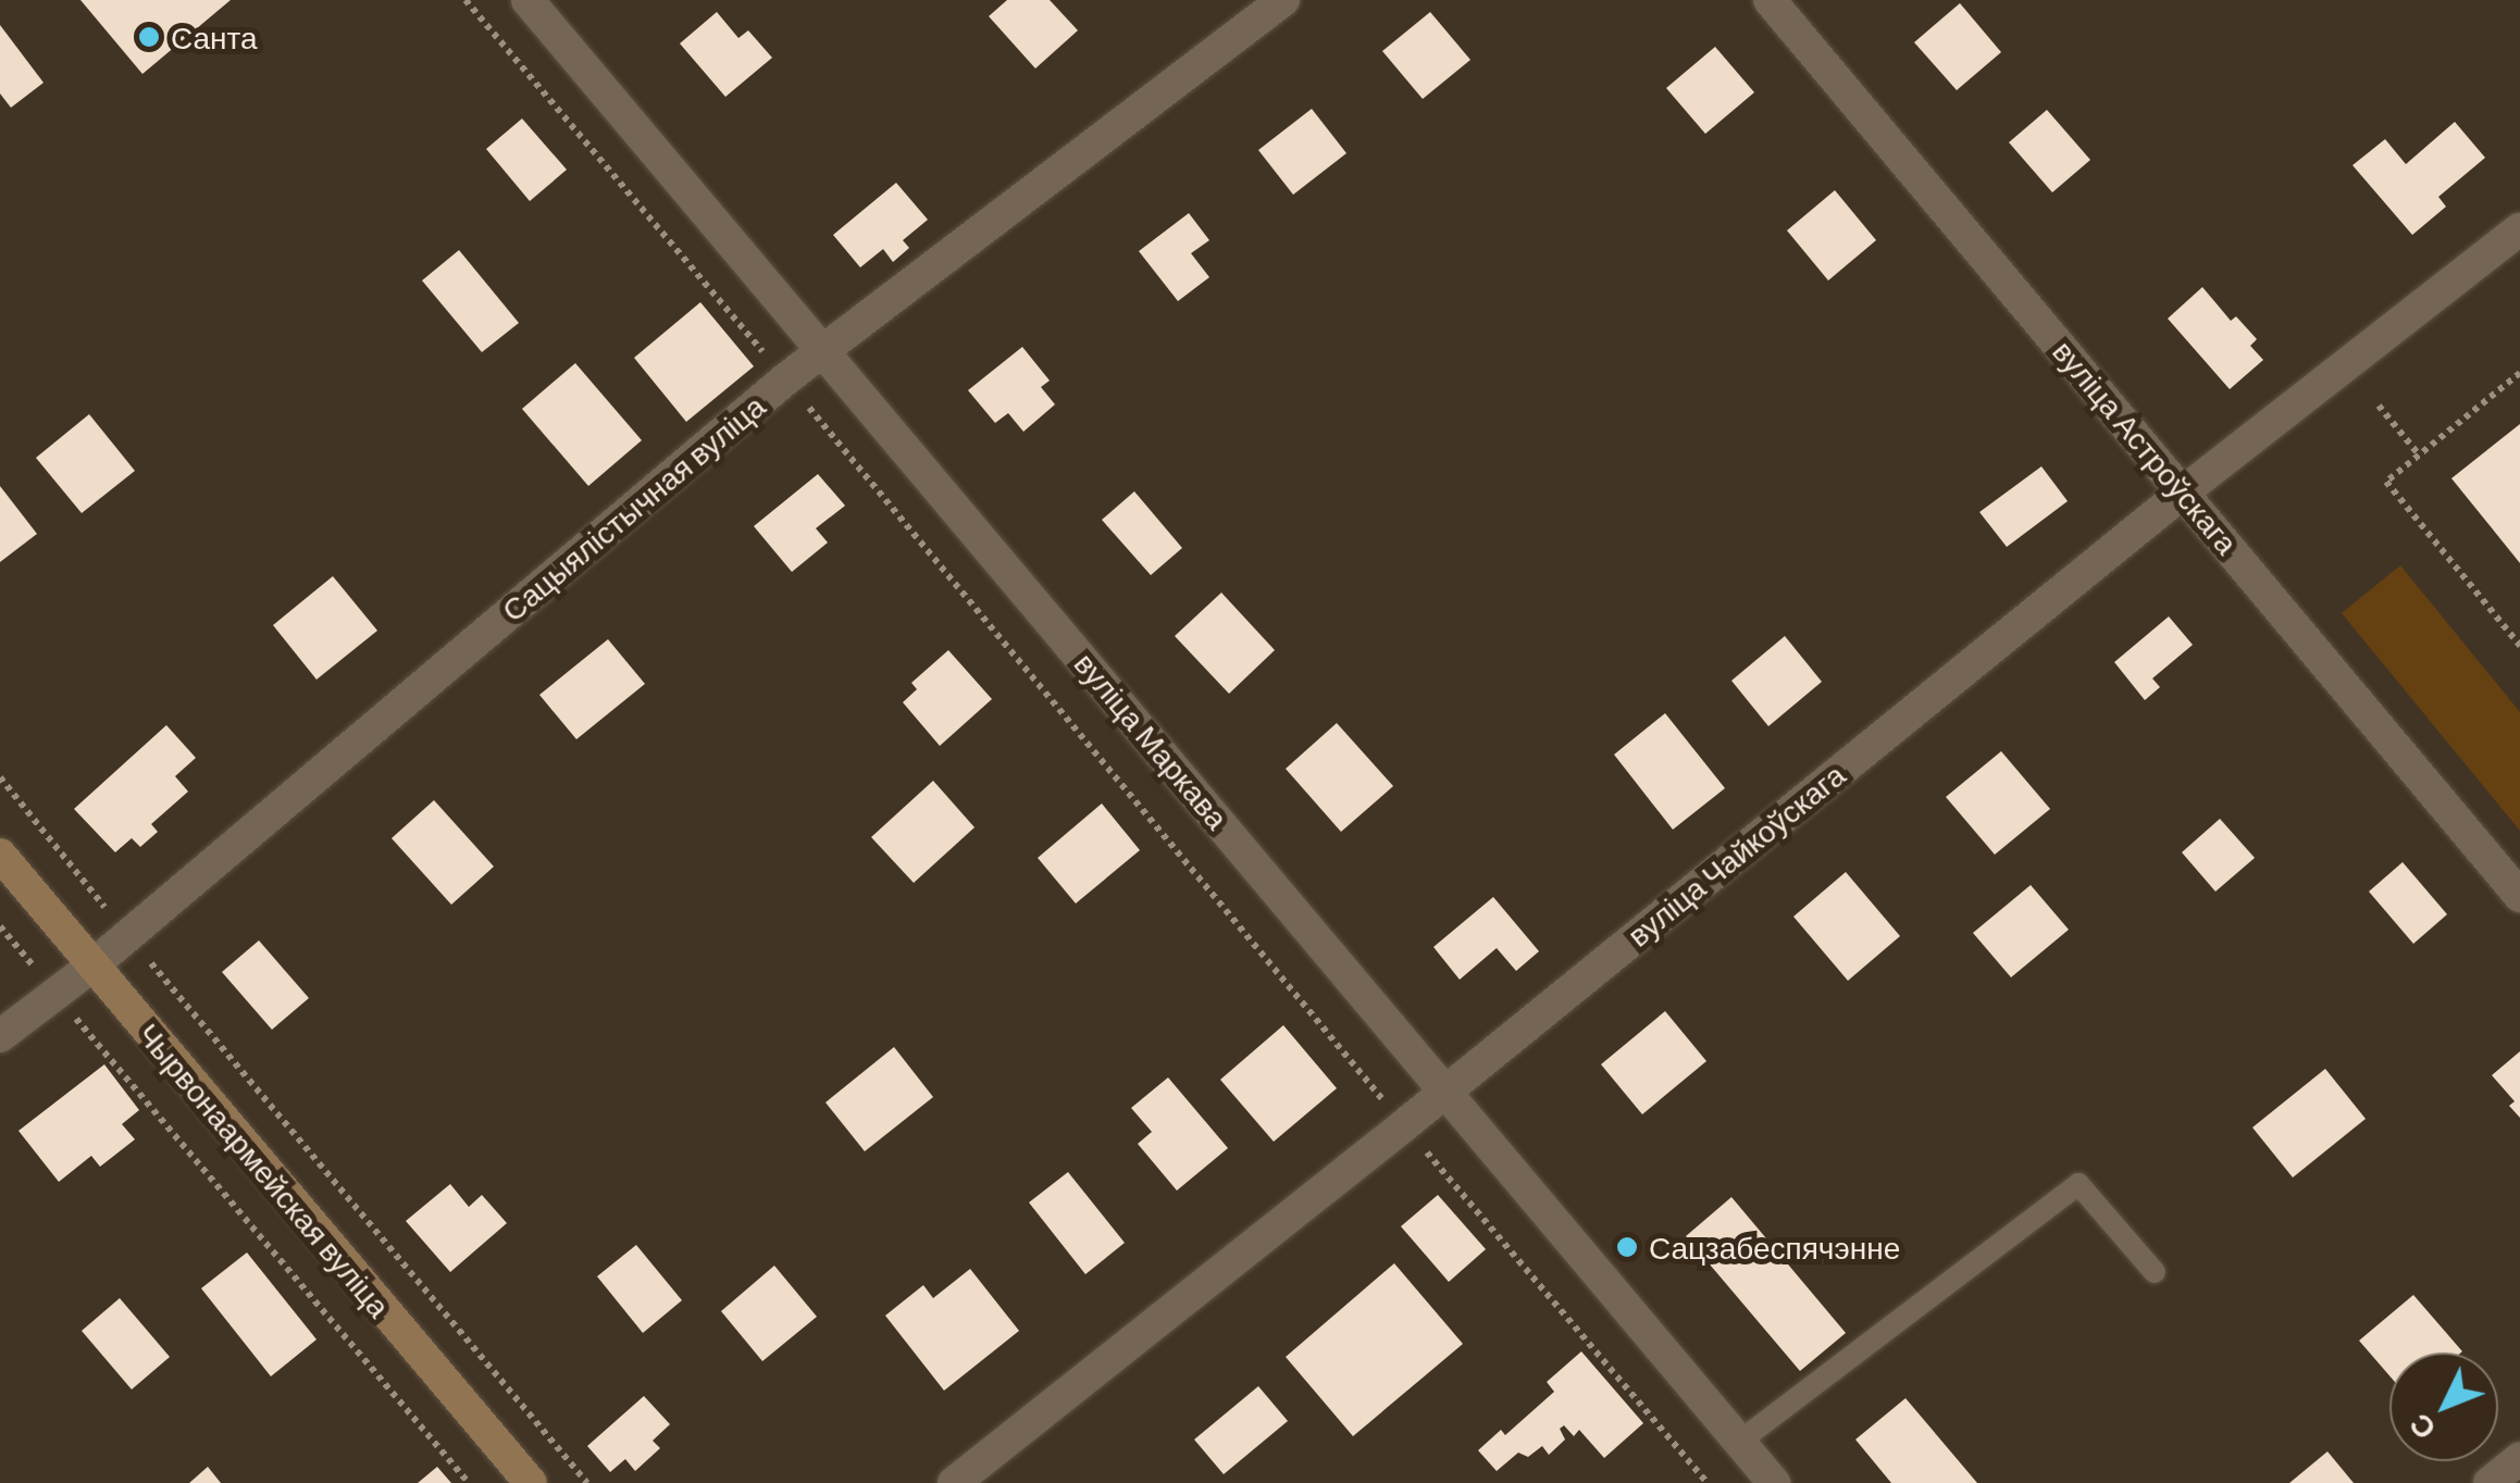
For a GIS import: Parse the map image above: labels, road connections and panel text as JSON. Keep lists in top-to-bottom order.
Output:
{
  "streets": {
    "main road": ["Чырвонаармейская вуліца"],
    "street": [
      "вуліца Астроўскага",
      "Сацыялістычная вуліца",
      "вуліца Маркава",
      "вуліца Чайкоўскага"
    ]
  },
  "crossings": [
    ["вуліца Астроўскага", "вуліца Чайкоўскага"],
    ["Сацыялістычная вуліца", "вуліца Маркава"],
    ["Сацыялістычная вуліца", "Чырвонаармейская вуліца"],
    ["вуліца Маркава", "вуліца Чайкоўскага"]
  ],
  "places": ["Санта", "Сацзабеспячэнне"],
  "north": "bottom left"
}
